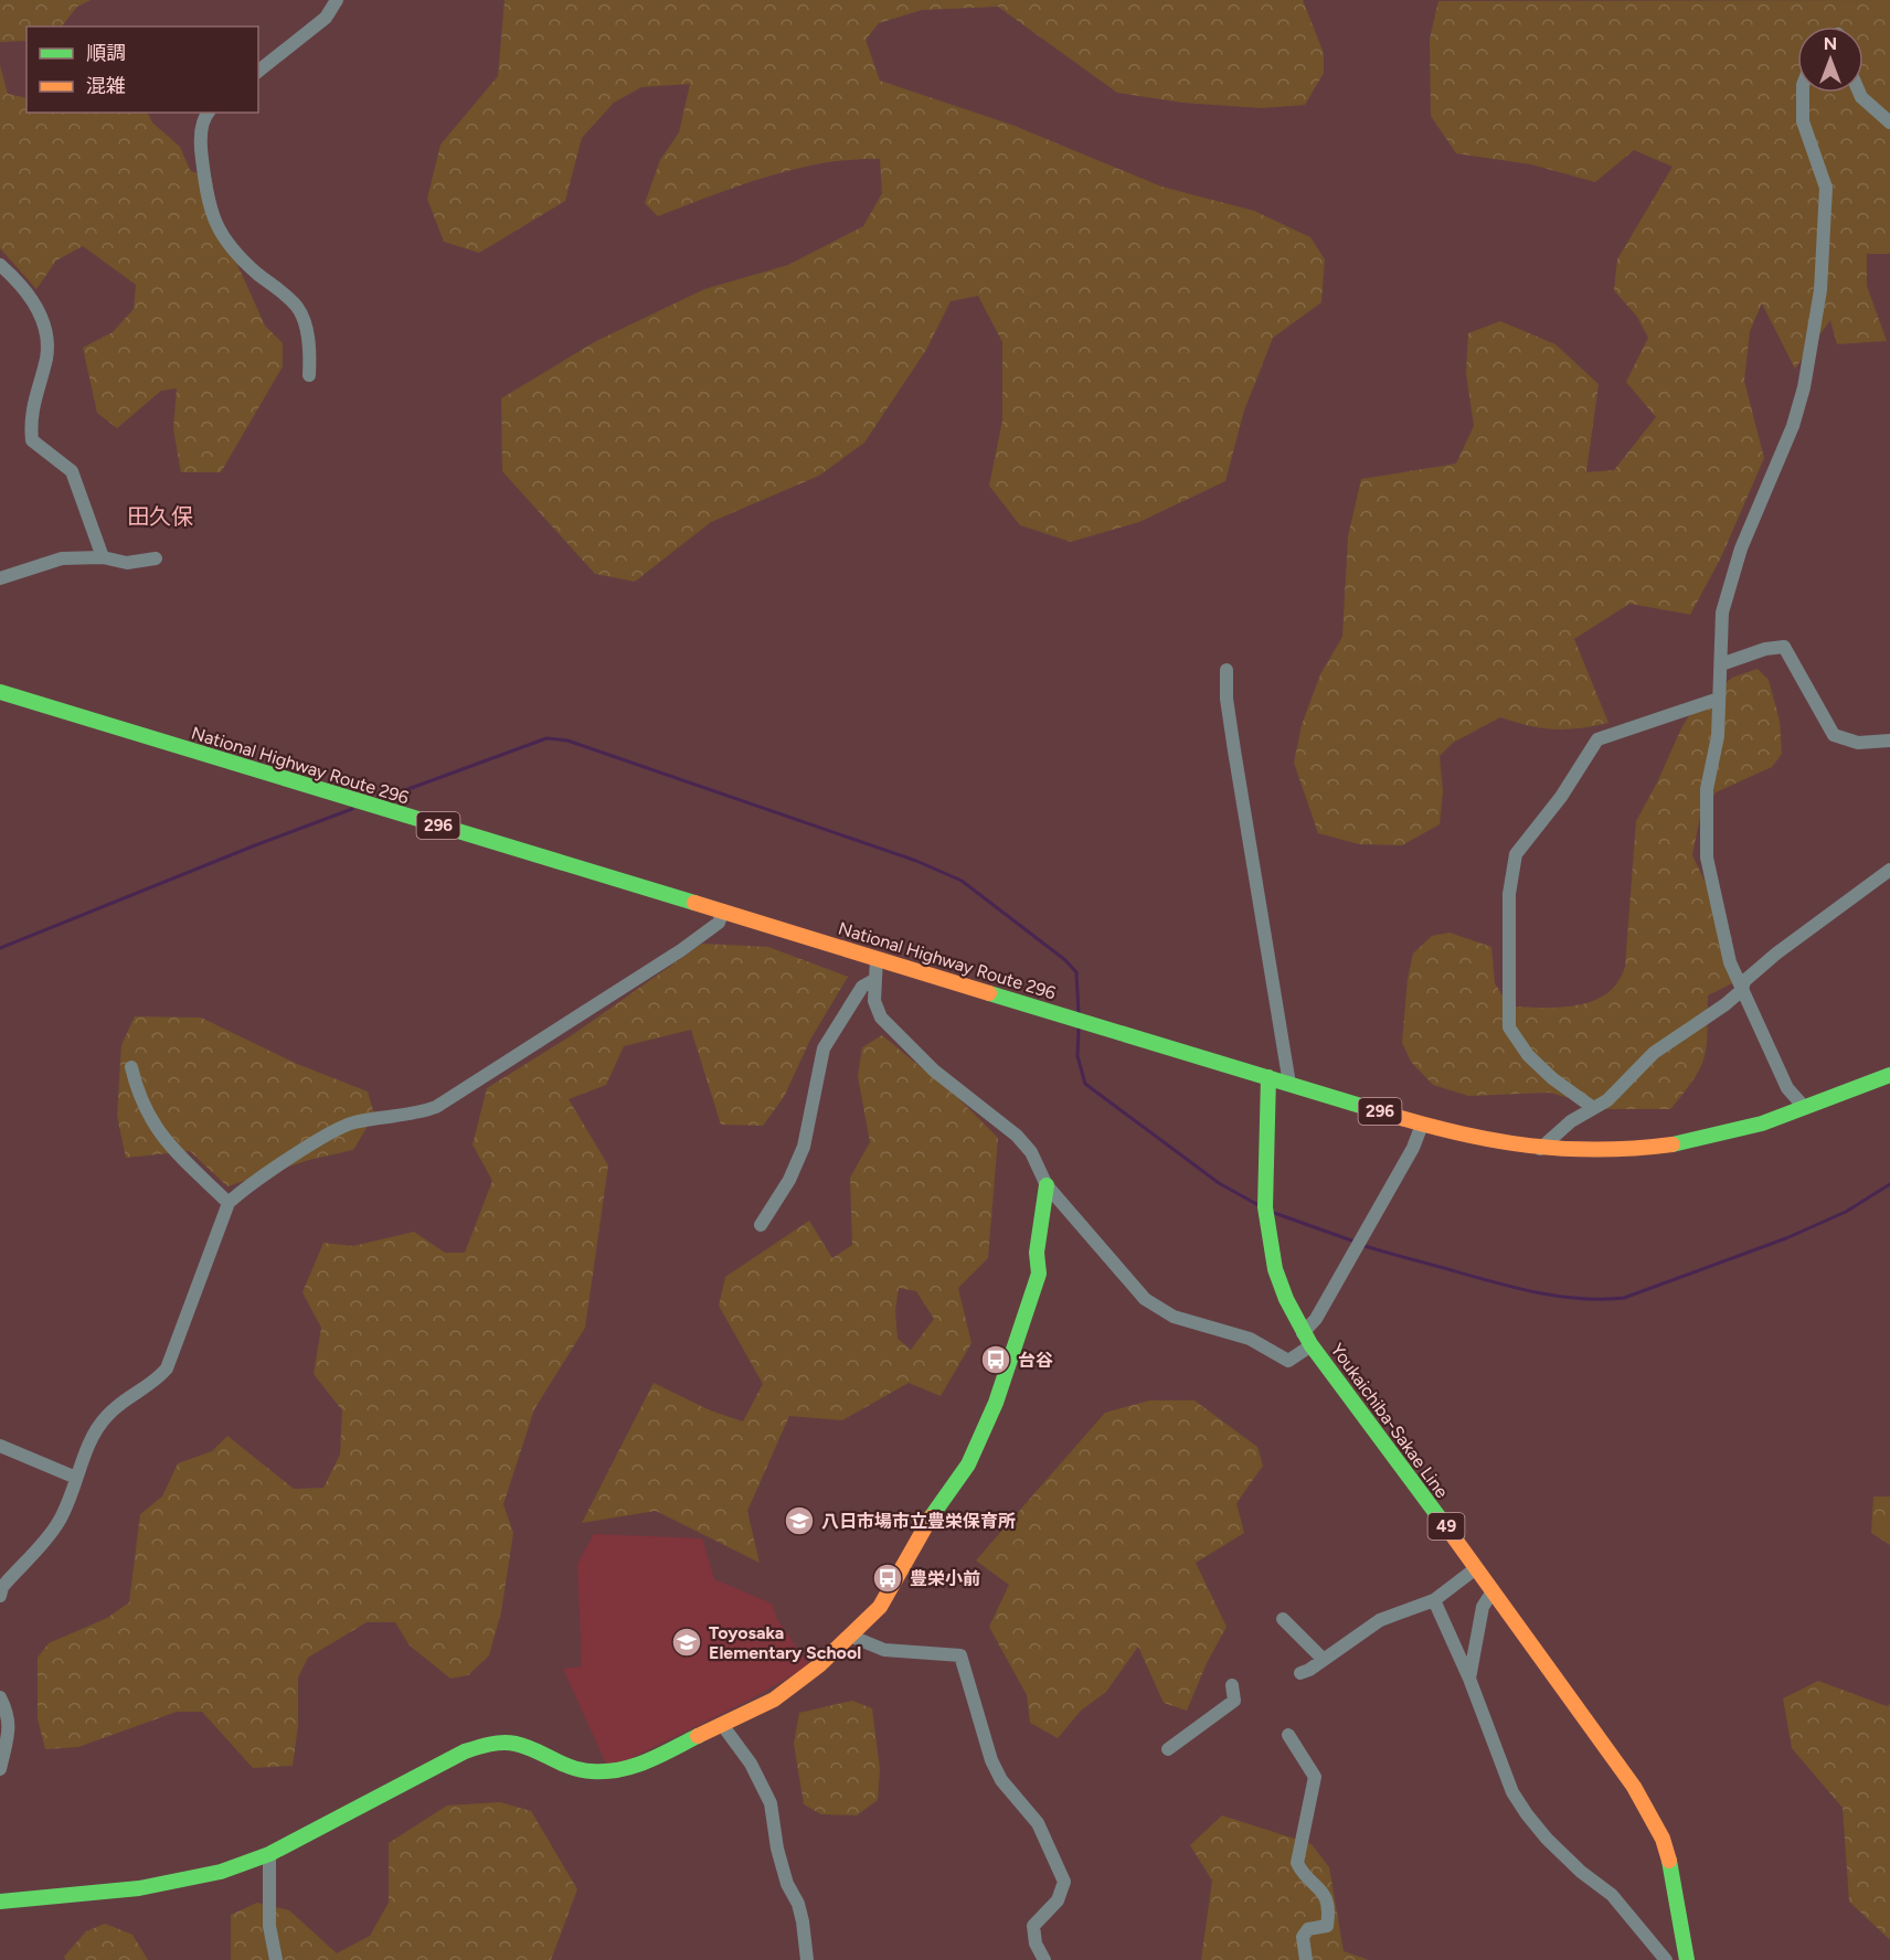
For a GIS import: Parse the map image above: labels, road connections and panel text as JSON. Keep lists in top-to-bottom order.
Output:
{
  "streets": {
    "main road": [
      "National Highway Route 296",
      "296",
      "Youkaichiba-Sakae Line",
      "49"
    ]
  },
  "crossings": [
    ["National Highway Route 296", "Youkaichiba-Sakae Line"]
  ],
  "districts": ["田久保"],
  "places": {
    "bus stop": ["台谷", "豊栄小前"],
    "school or university": ["八日市場市立豊栄保育所", "Toyosaka Elementary School"]
  },
  "legend": ["順調", "混雑"],
  "north": "top"
}
